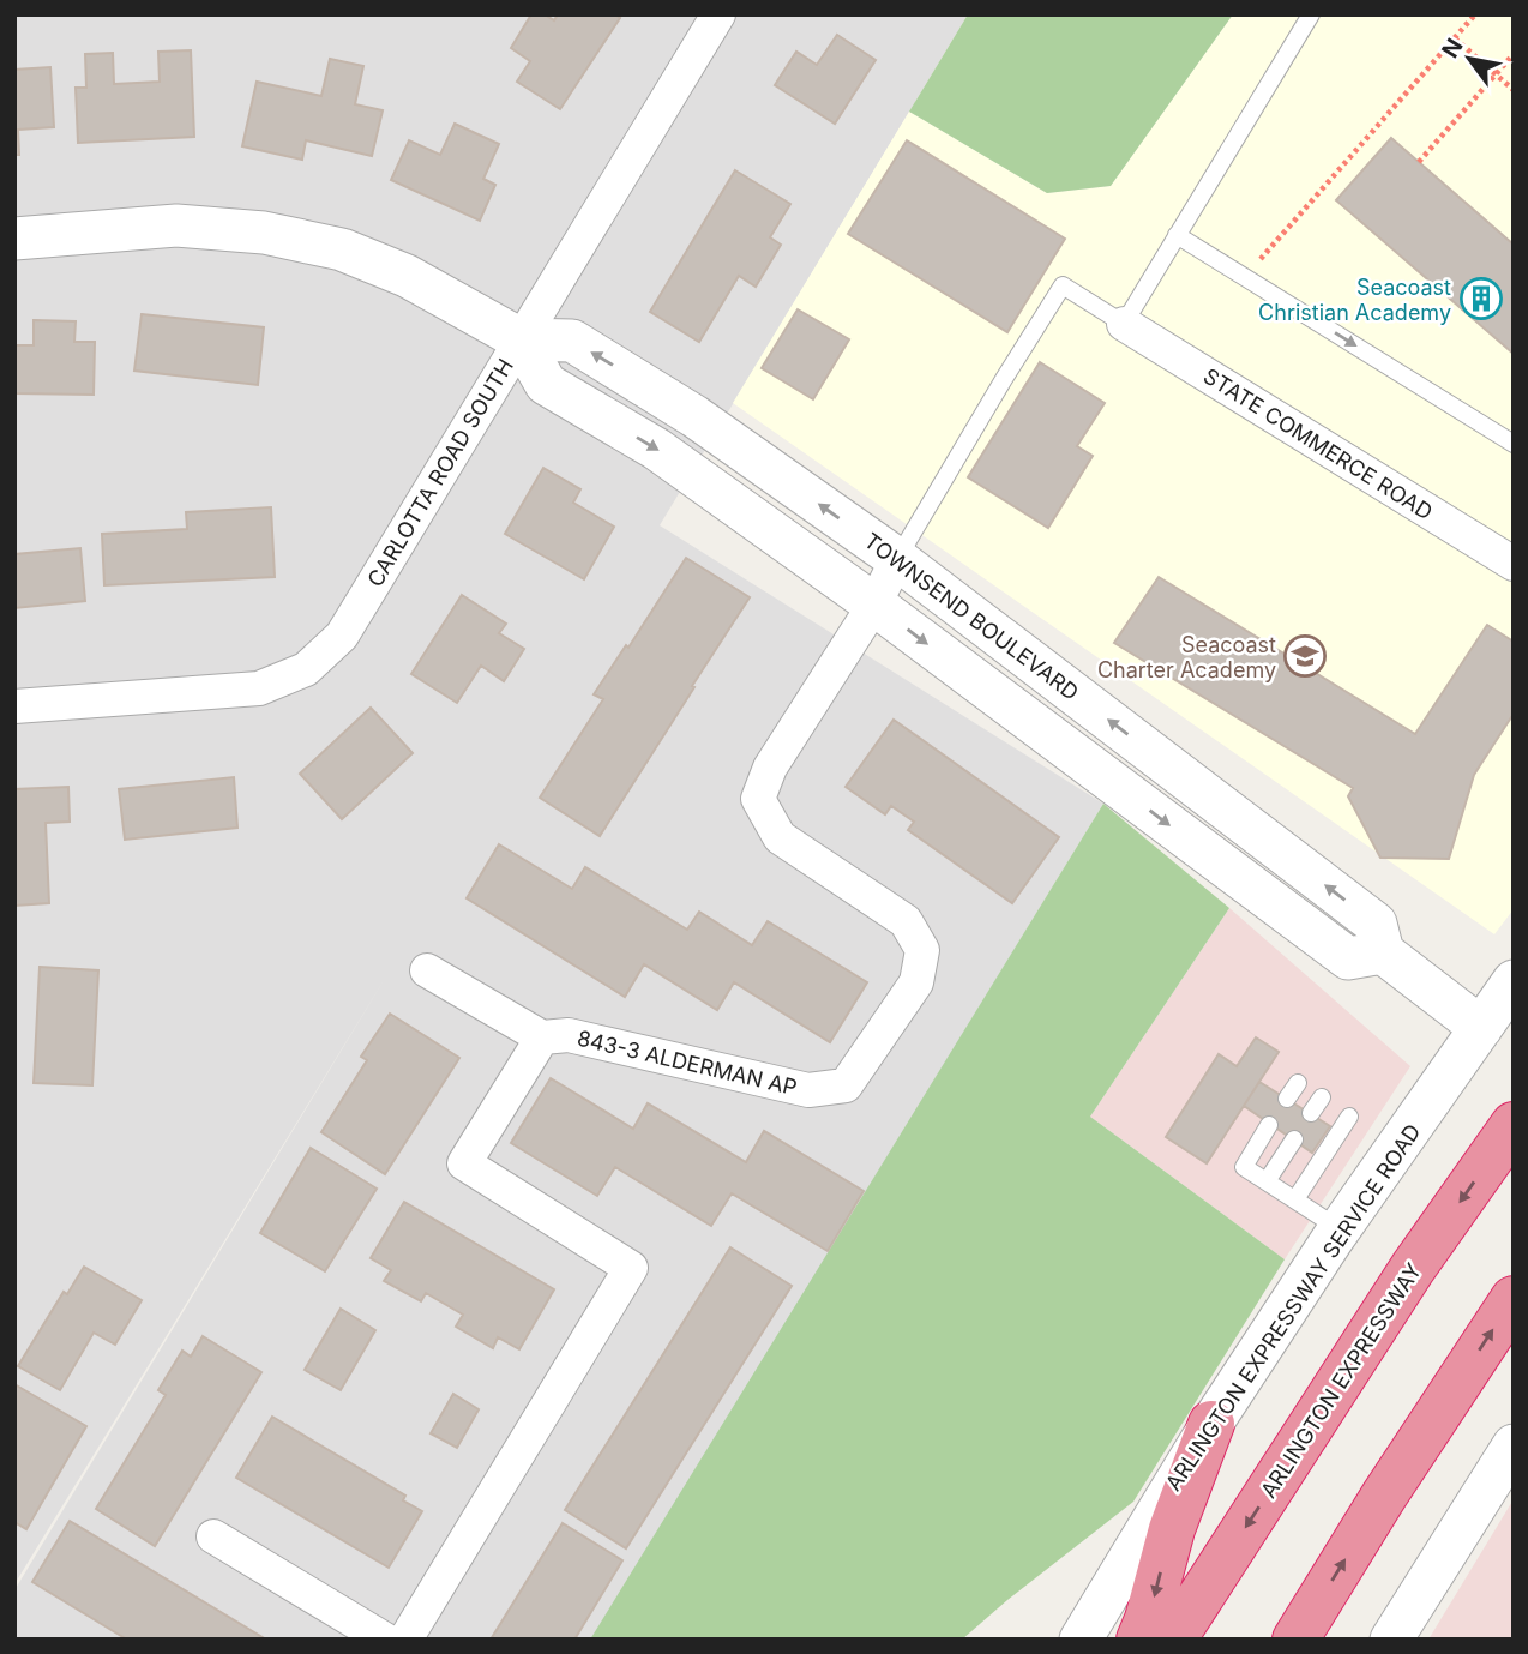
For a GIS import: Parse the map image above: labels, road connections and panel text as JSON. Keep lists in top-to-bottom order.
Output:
{
  "streets": {
    "highway": ["ARLINGTON EXPRESSWAY"],
    "street": [
      "STATE COMMERCE ROAD",
      "CARLOTTA ROAD SOUTH",
      "TOWNSEND BOULEVARD",
      "843-3 ALDERMAN AP",
      "ARLINGTON EXPRESSWAY SERVICE ROAD"
    ]
  },
  "crossings": [
    ["CARLOTTA ROAD SOUTH", "TOWNSEND BOULEVARD"],
    ["TOWNSEND BOULEVARD", "843-3 ALDERMAN AP"],
    ["TOWNSEND BOULEVARD", "ARLINGTON EXPRESSWAY SERVICE ROAD"]
  ],
  "places": {
    "building": ["Seacoast Christian Academy"],
    "school or university": ["Seacoast Charter Academy"]
  },
  "north": "top left"
}
